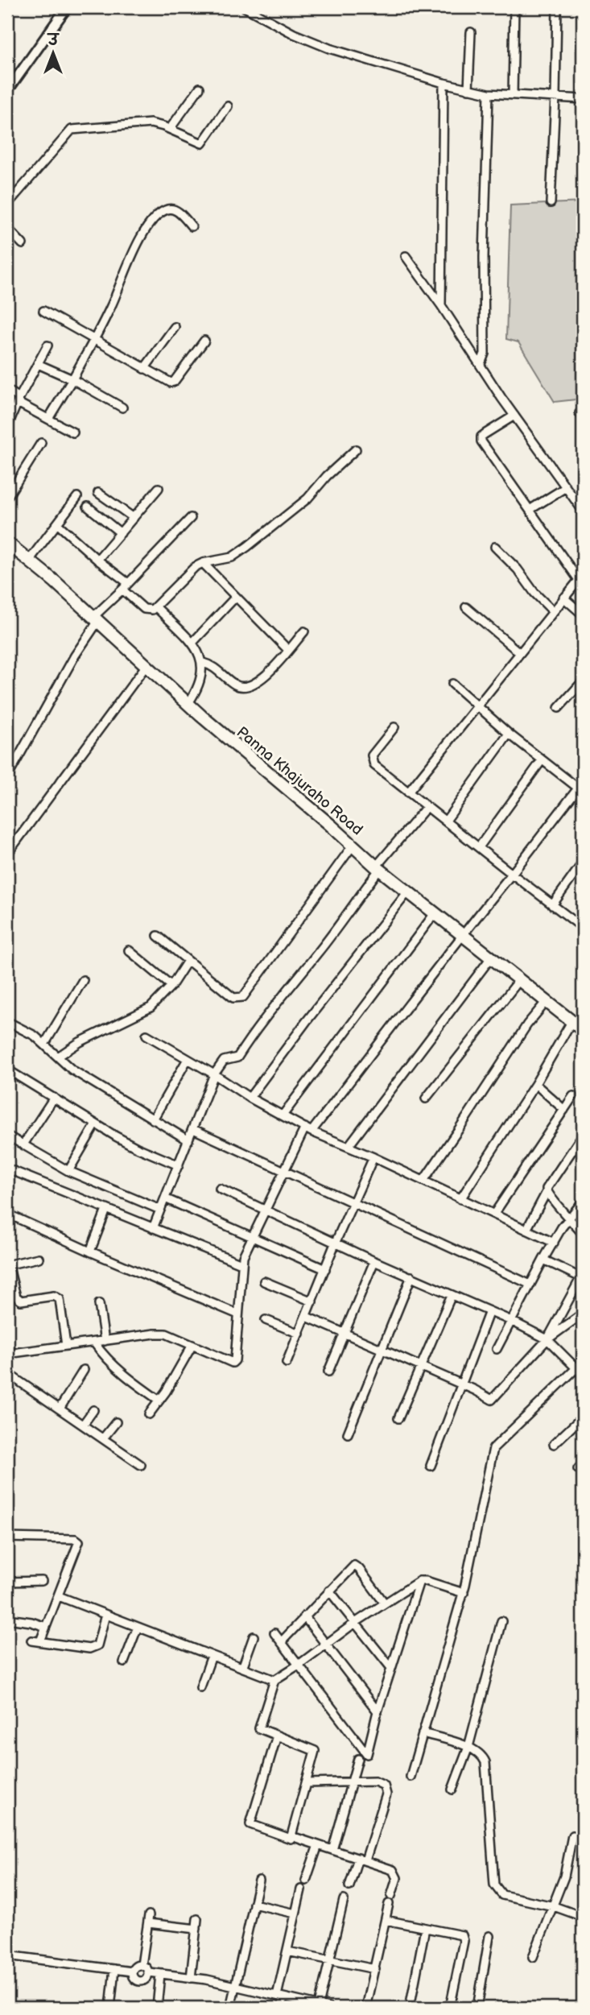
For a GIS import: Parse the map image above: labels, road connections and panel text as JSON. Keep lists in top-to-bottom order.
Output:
{
  "streets": {
    "main road": ["Panna Khajuraho Road"]
  },
  "north": "top"
}
